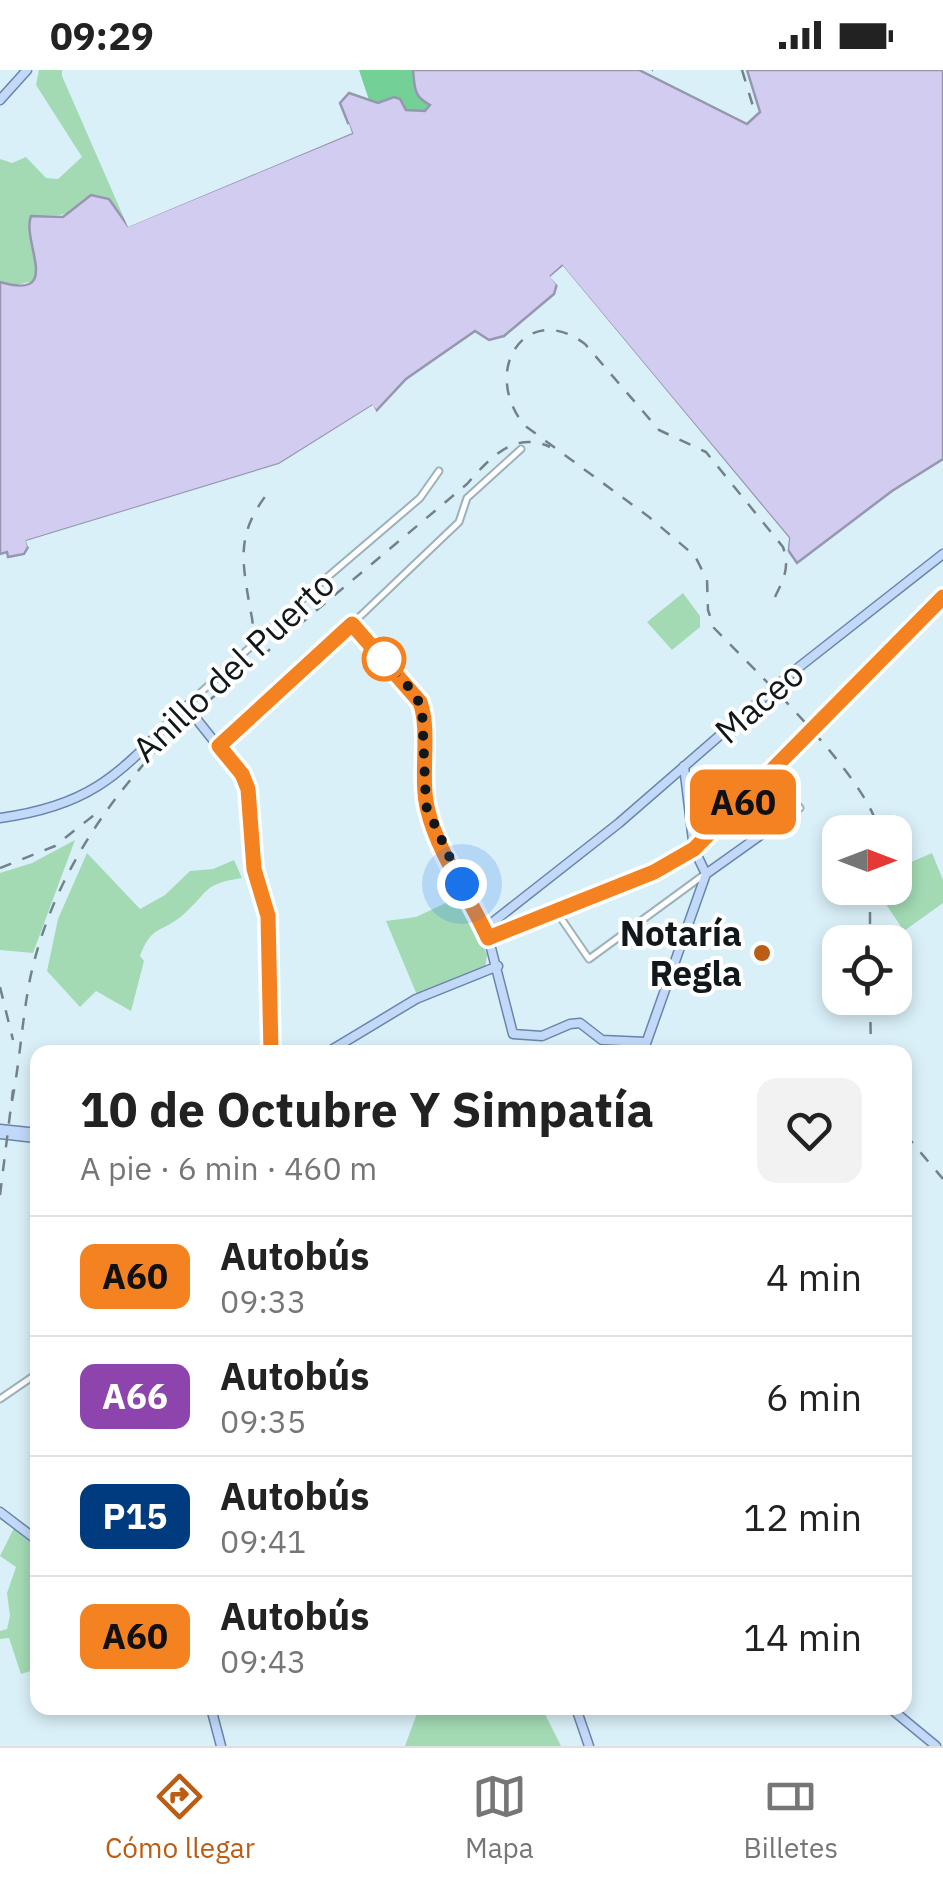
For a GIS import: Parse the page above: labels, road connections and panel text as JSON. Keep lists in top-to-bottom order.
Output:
{
  "streets": {
    "main road": ["Anillo del Puerto", "Maceo"]
  },
  "places": ["Notaría Regla"],
  "lines": ["bus line A60"],
  "north": "right",
  "page": {
    "status": "09:29",
    "on_map": "A60",
    "heading": ["10 de Octubre Y Simpatía", "A pie · 6 min · 460 m"],
    "list": [
      {
        "mark": "A60",
        "name": "Autobús",
        "note": "09:33",
        "value": "4 min"
      },
      {
        "mark": "A66",
        "name": "Autobús",
        "note": "09:35",
        "value": "6 min"
      },
      {
        "mark": "P15",
        "name": "Autobús",
        "note": "09:41",
        "value": "12 min"
      },
      {
        "mark": "A60",
        "name": "Autobús",
        "note": "09:43",
        "value": "14 min"
      }
    ],
    "tabs": ["Cómo llegar", "Mapa", "Billetes"]
  }
}
